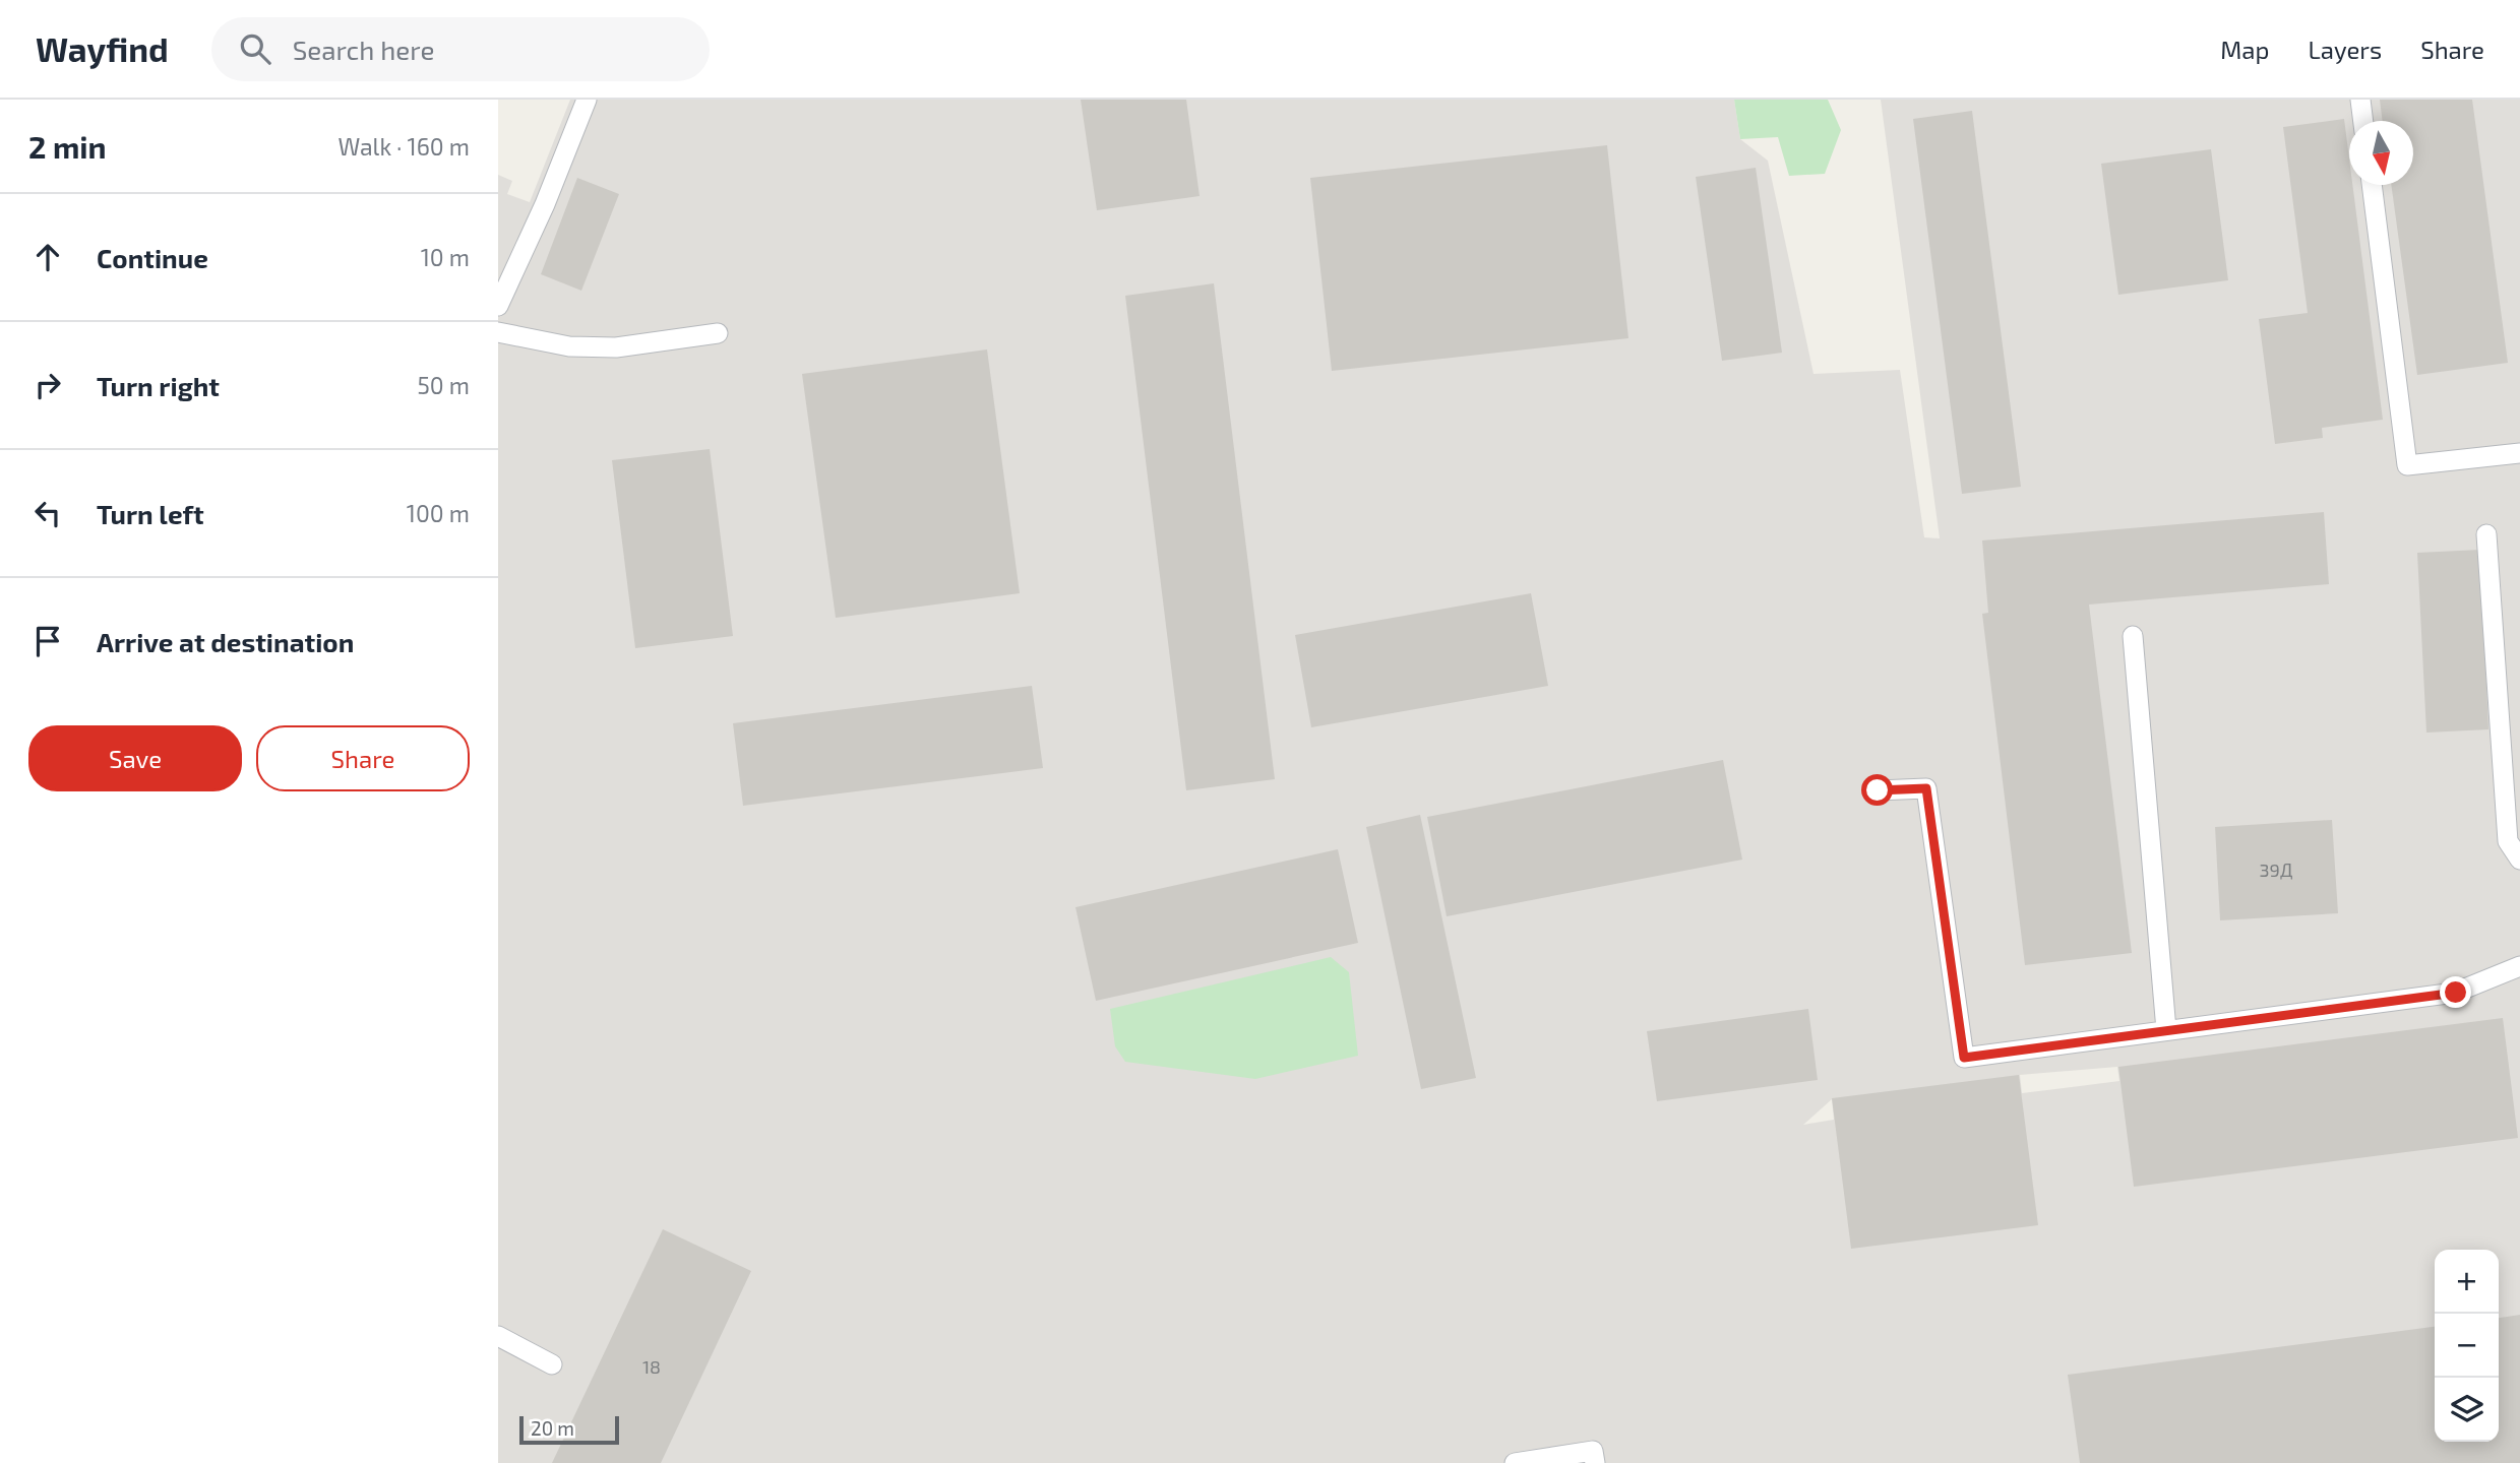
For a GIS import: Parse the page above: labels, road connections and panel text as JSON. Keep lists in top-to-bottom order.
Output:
{
  "house_numbers": ["39Д", "18"],
  "scale_bar": "20 m",
  "north": "bottom",
  "page": {
    "header": "Wayfind",
    "search": "Search here",
    "nav": ["Map", "Layers", "Share"],
    "heading": ["2 min", "Walk · 160 m"],
    "list": [
      ["Continue", "10 m"],
      ["Turn right", "50 m"],
      ["Turn left", "100 m"],
      "Arrive at destination"
    ],
    "buttons": ["Save", "Share"],
    "map_buttons": ["+", "−"],
    "scale": "20 m"
  }
}
